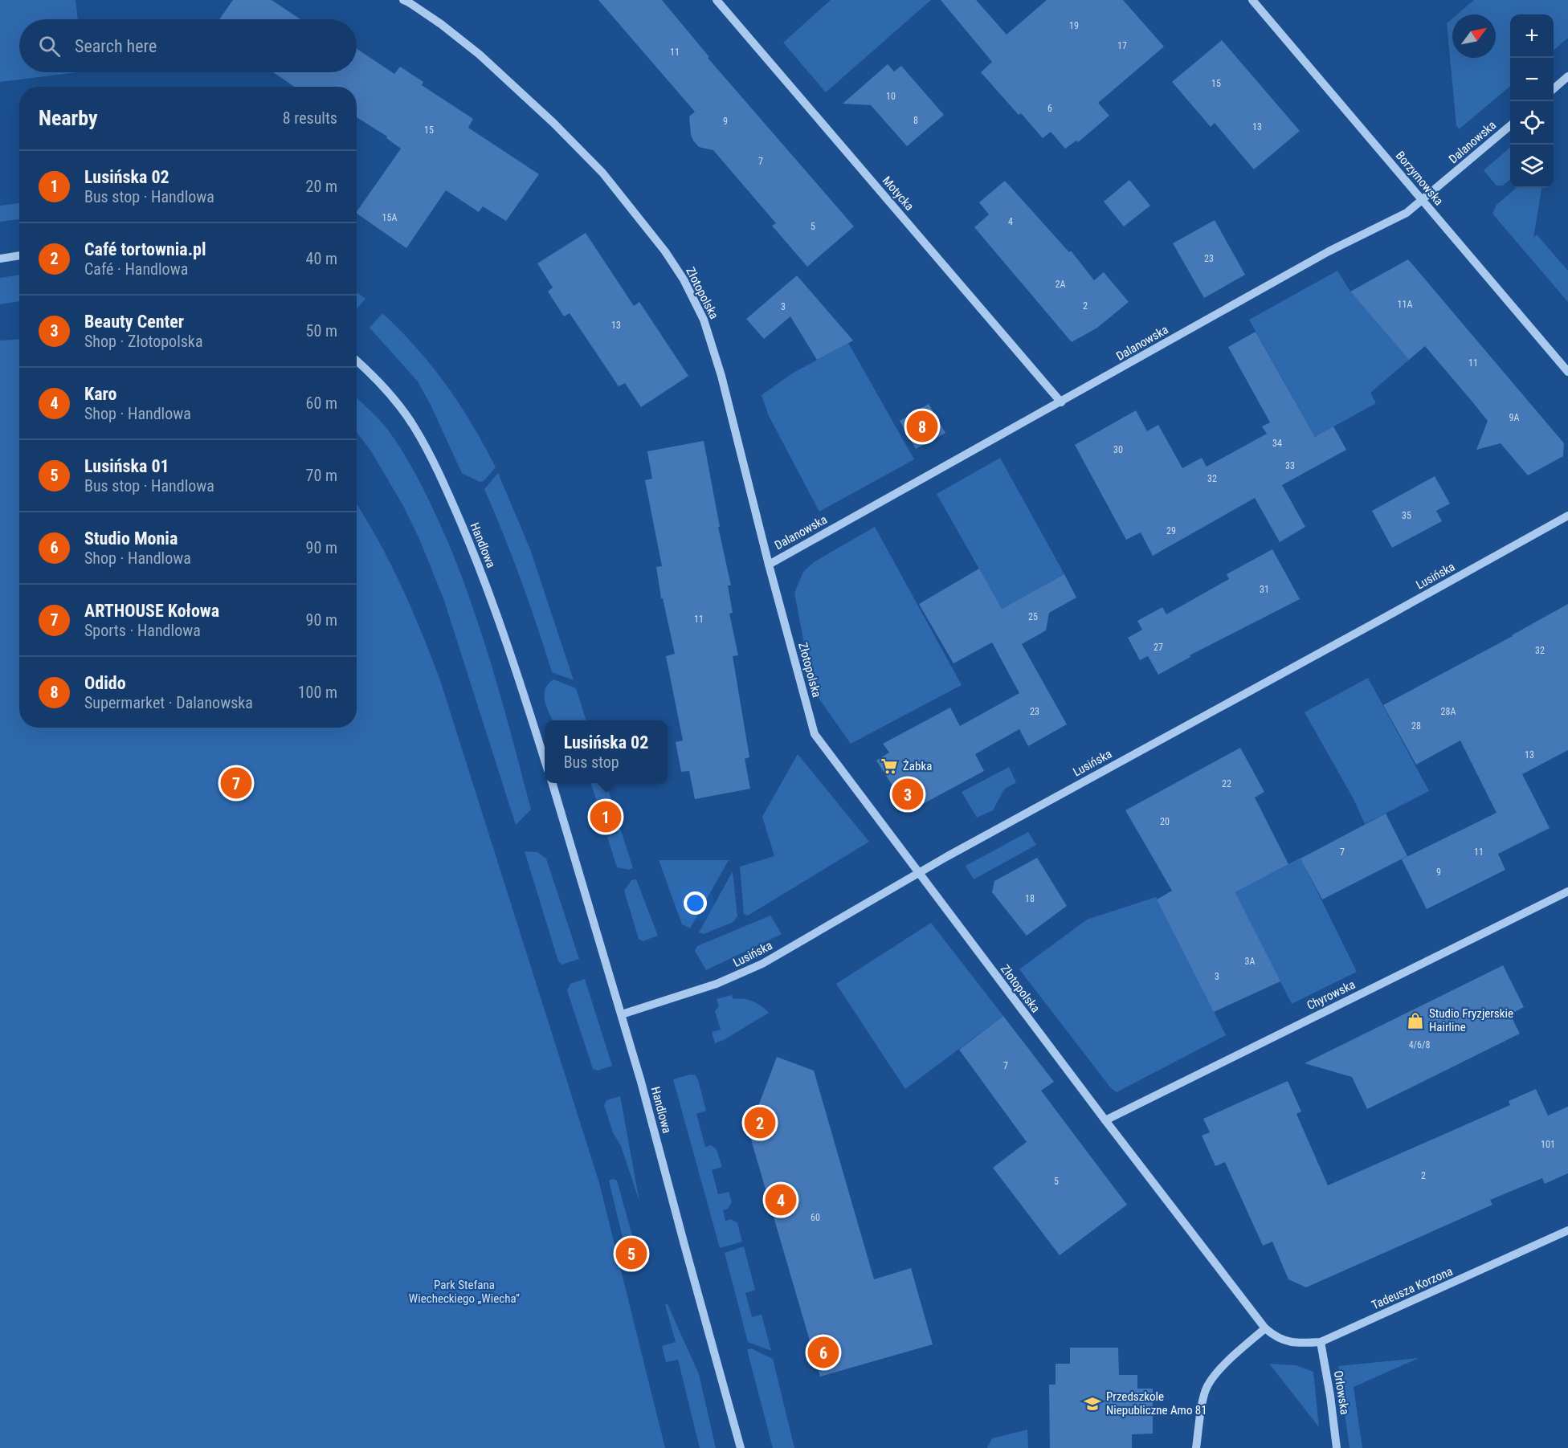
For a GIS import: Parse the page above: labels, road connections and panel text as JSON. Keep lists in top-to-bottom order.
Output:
{
  "streets": {
    "street": [
      "Dalanowska",
      "Borzymowska",
      "Motycka",
      "Złotopolska",
      "Handlowa",
      "Lusińska",
      "Chyrowska",
      "Tadeusza Korzona",
      "Orłowska"
    ]
  },
  "crossings": [
    ["Dalanowska", "Borzymowska"],
    ["Dalanowska", "Motycka"],
    ["Dalanowska", "Złotopolska"],
    ["Złotopolska", "Lusińska"],
    ["Złotopolska", "Chyrowska"],
    ["Złotopolska", "Tadeusza Korzona"],
    ["Handlowa", "Lusińska"],
    ["Tadeusza Korzona", "Orłowska"]
  ],
  "parks": ["Park Stefana Wiecheckiego „Wiecha”"],
  "places": {
    "supermarket": ["Żabka"],
    "shop": ["Studio Fryzjerskie Hairline"],
    "school or university": ["Przedszkole Niepubliczne Amo 81"]
  },
  "house_numbers": [
    "19",
    "17",
    "11",
    "15",
    "10",
    "6",
    "8",
    "9",
    "13",
    "15",
    "7",
    "15A",
    "4",
    "5",
    "23",
    "2A",
    "11A",
    "2",
    "3",
    "13",
    "11",
    "9A",
    "34",
    "30",
    "33",
    "32",
    "35",
    "29",
    "31",
    "25",
    "11",
    "27",
    "32",
    "23",
    "28A",
    "28",
    "13",
    "22",
    "20",
    "7",
    "11",
    "9",
    "18",
    "3A",
    "3",
    "4/6/8",
    "7",
    "101",
    "2",
    "5",
    "60"
  ],
  "north": "top right",
  "page": {
    "map_buttons": ["+", "−"],
    "search": "Search here",
    "heading": ["Nearby", "8 results"],
    "list": [
      {
        "mark": "1",
        "name": "Lusińska 02",
        "note": "Bus stop · Handlowa",
        "value": "20 m"
      },
      {
        "mark": "2",
        "name": "Café tortownia.pl",
        "note": "Café · Handlowa",
        "value": "40 m"
      },
      {
        "mark": "3",
        "name": "Beauty Center",
        "note": "Shop · Złotopolska",
        "value": "50 m"
      },
      {
        "mark": "4",
        "name": "Karo",
        "note": "Shop · Handlowa",
        "value": "60 m"
      },
      {
        "mark": "5",
        "name": "Lusińska 01",
        "note": "Bus stop · Handlowa",
        "value": "70 m"
      },
      {
        "mark": "6",
        "name": "Studio Monia",
        "note": "Shop · Handlowa",
        "value": "90 m"
      },
      {
        "mark": "7",
        "name": "ARTHOUSE Kołowa",
        "note": "Sports · Handlowa",
        "value": "90 m"
      },
      {
        "mark": "8",
        "name": "Odido",
        "note": "Supermarket · Dalanowska",
        "value": "100 m"
      }
    ],
    "pins": [
      "8",
      "7",
      "3",
      "1",
      "2",
      "4",
      "5",
      "6"
    ],
    "popup": ["Lusińska 02", "Bus stop"]
  }
}
